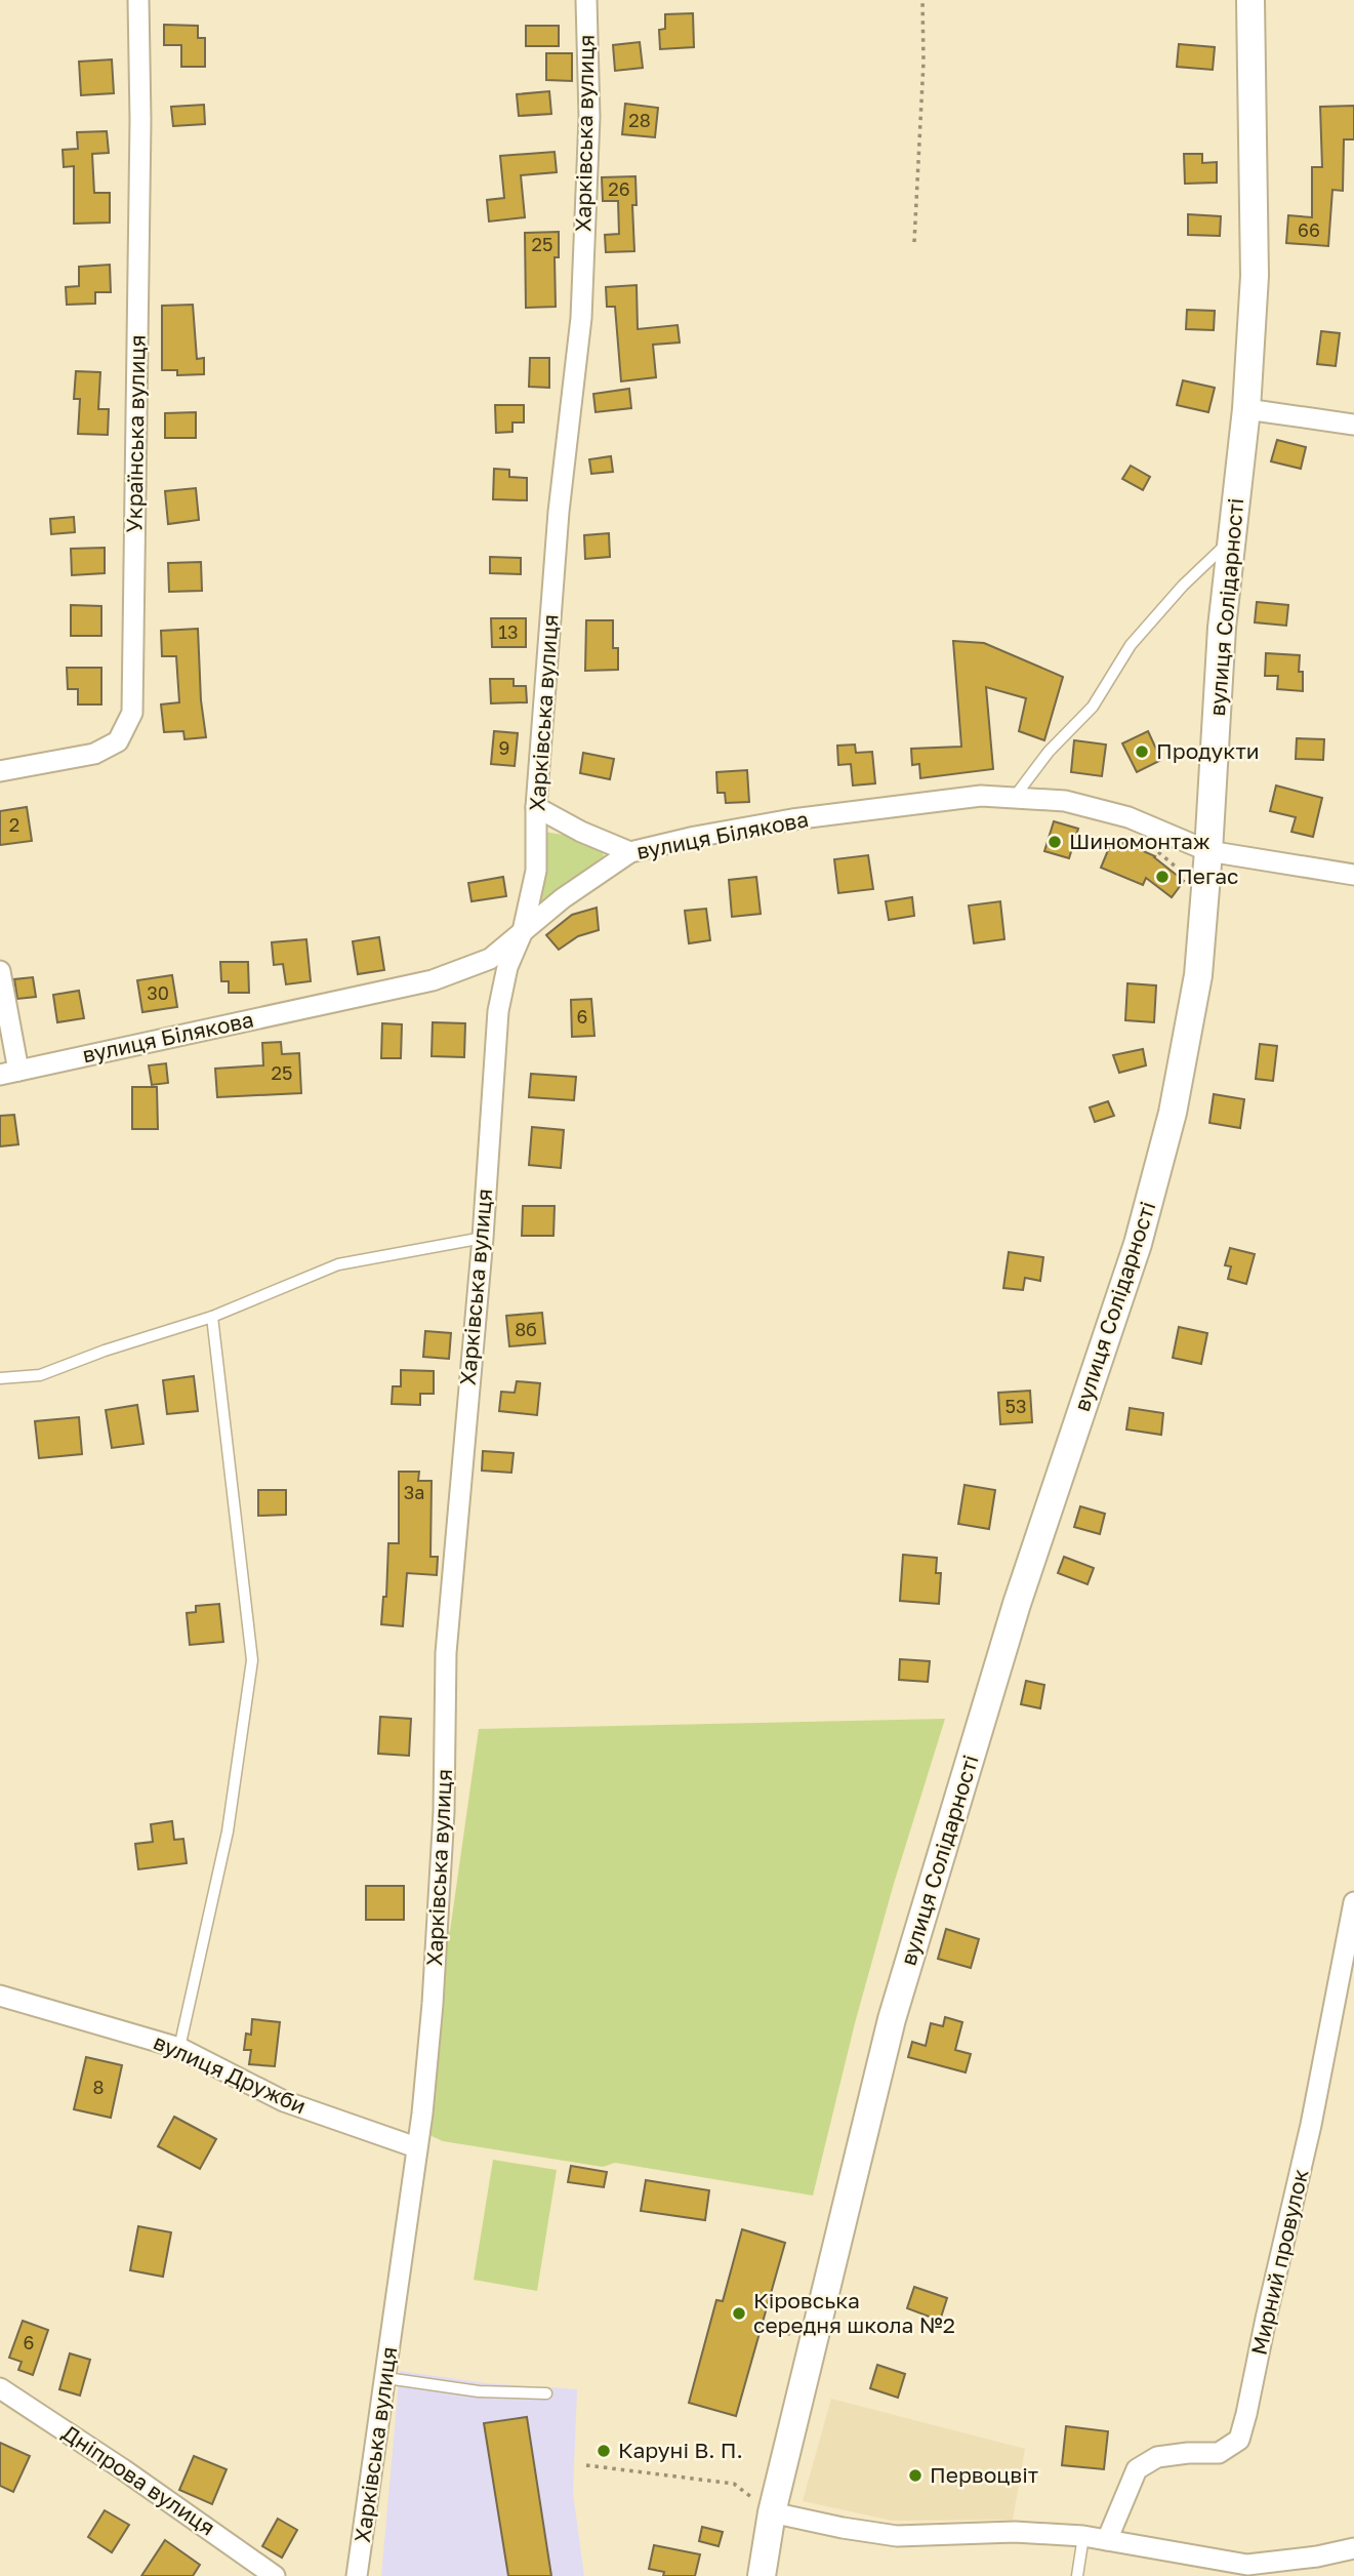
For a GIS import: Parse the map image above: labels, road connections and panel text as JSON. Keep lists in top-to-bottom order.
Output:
{
  "streets": {
    "main road": ["вулиця Солідарності"],
    "street": [
      "Харківська вулиця",
      "Українська вулиця",
      "вулиця Білякова",
      "вулиця Дружби",
      "Мирний провулок",
      "Дніпрова вулиця"
    ]
  },
  "crossings": [
    ["Харківська вулиця", "вулиця Білякова"],
    ["Харківська вулиця", "вулиця Дружби"],
    ["вулиця Солідарності", "вулиця Білякова"]
  ],
  "places": [
    "Продукти",
    "Шиномонтаж",
    "Пегас",
    "Кіровська середня школа №2",
    "Каруні В. П.",
    "Первоцвіт"
  ],
  "house_numbers": [
    "28",
    "26",
    "66",
    "25",
    "13",
    "9",
    "2",
    "30",
    "6",
    "25",
    "8б",
    "53",
    "3а",
    "8",
    "6"
  ]
}
